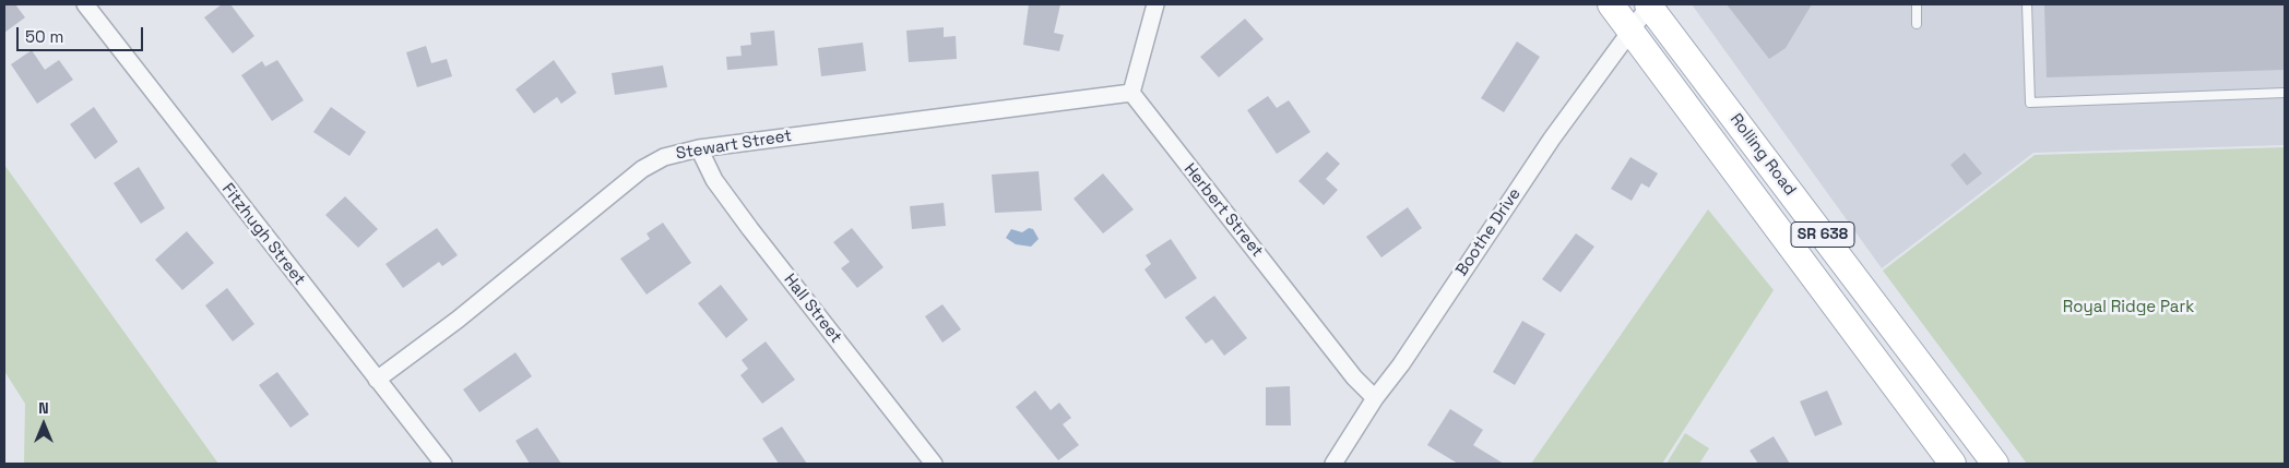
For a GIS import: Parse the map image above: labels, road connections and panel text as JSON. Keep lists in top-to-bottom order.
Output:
{
  "streets": {
    "main road": ["Rolling Road", "SR 638"],
    "street": [
      "Stewart Street",
      "Herbert Street",
      "Boothe Drive",
      "Fitzhugh Street",
      "Hall Street"
    ]
  },
  "crossings": [
    ["Stewart Street", "Herbert Street"],
    ["Stewart Street", "Fitzhugh Street"],
    ["Stewart Street", "Hall Street"],
    ["Rolling Road", "Boothe Drive"],
    ["Herbert Street", "Boothe Drive"]
  ],
  "parks": ["Royal Ridge Park"],
  "scale_bar": "50 m",
  "north": "top"
}
